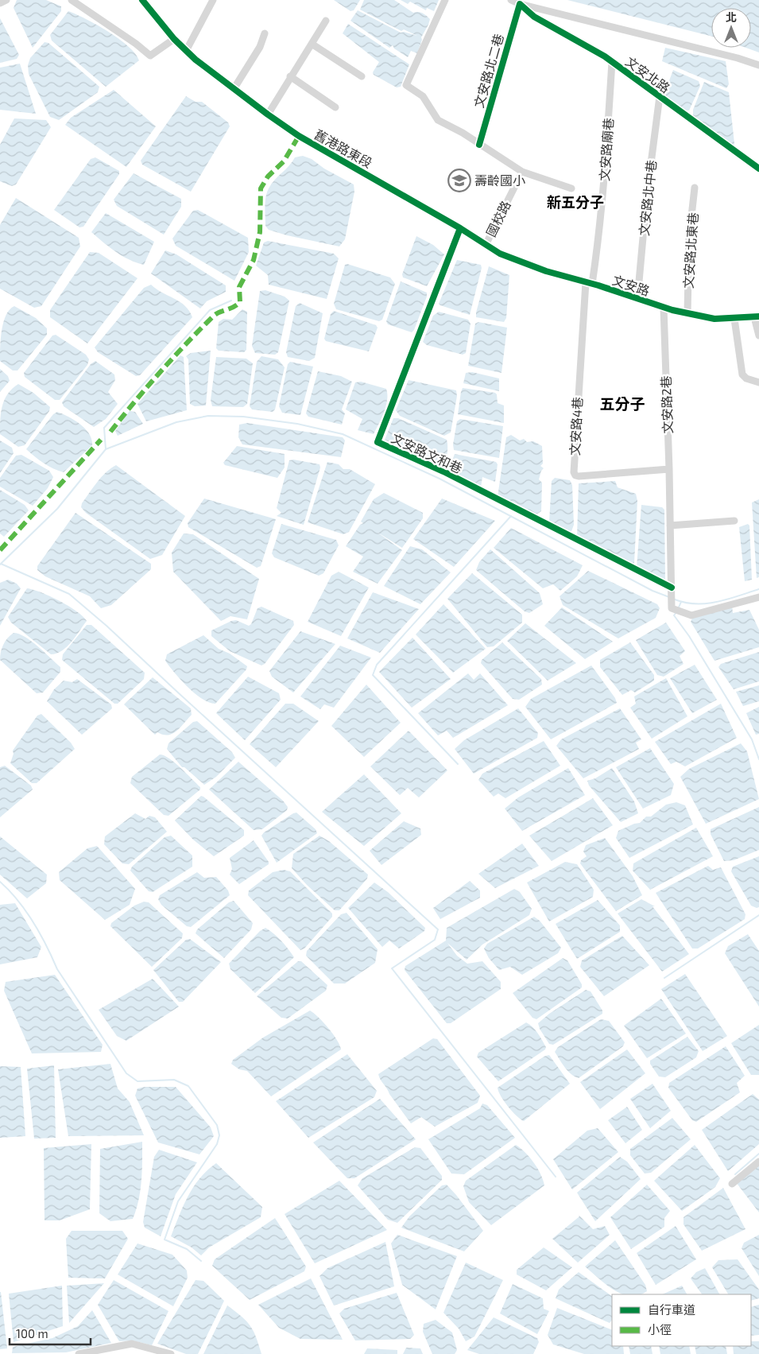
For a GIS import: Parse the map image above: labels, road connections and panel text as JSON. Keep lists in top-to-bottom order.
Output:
{
  "streets": {
    "street": [
      "文安路北二巷",
      "文安北路",
      "舊港路東段",
      "文安路廟巷",
      "文安路北中巷",
      "國校路",
      "文安路北東巷",
      "文安路",
      "文安路2巷",
      "文安路4巷",
      "文安路文和巷"
    ]
  },
  "crossings": [
    ["文安路北二巷", "文安北路"],
    ["文安北路", "文安路廟巷"],
    ["文安北路", "文安路北中巷"],
    ["舊港路東段", "國校路"],
    ["舊港路東段", "文安路"],
    ["舊港路東段", "文安路文和巷"],
    ["文安路廟巷", "文安路"],
    ["文安路廟巷", "文安路4巷"],
    ["文安路北中巷", "文安路"],
    ["文安路北東巷", "文安路"],
    ["文安路", "文安路2巷"],
    ["文安路", "文安路4巷"],
    ["文安路2巷", "文安路4巷"],
    ["文安路2巷", "文安路文和巷"]
  ],
  "districts": ["新五分子", "五分子"],
  "places": {
    "school or university": ["壽齡國小"]
  },
  "legend": ["自行車道", "小徑"],
  "scale_bar": "100 m",
  "north": "top"
}
